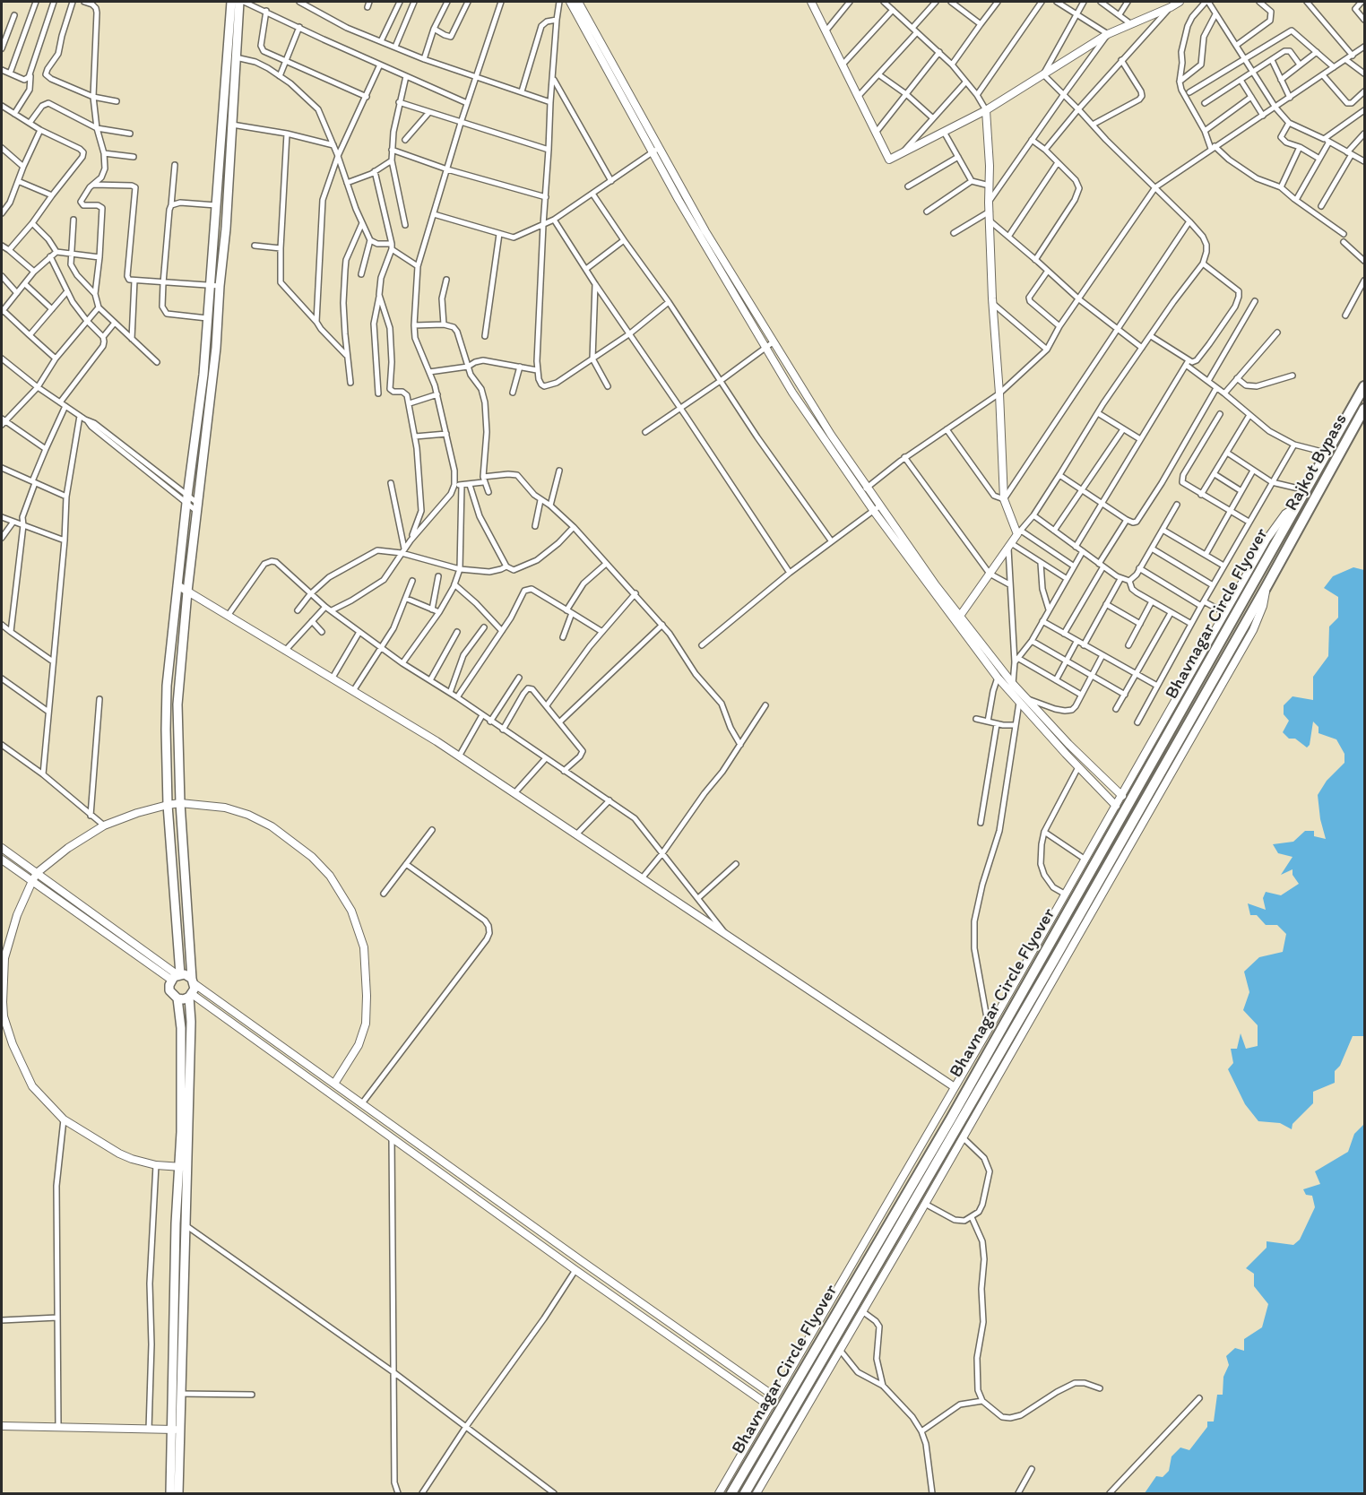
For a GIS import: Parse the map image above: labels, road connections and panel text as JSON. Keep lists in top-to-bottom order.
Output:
{
  "streets": {
    "highway": ["Rajkot Bypass", "Bhavnagar Circle Flyover"]
  },
  "crossings": [
    ["Rajkot Bypass", "Bhavnagar Circle Flyover"]
  ]
}
